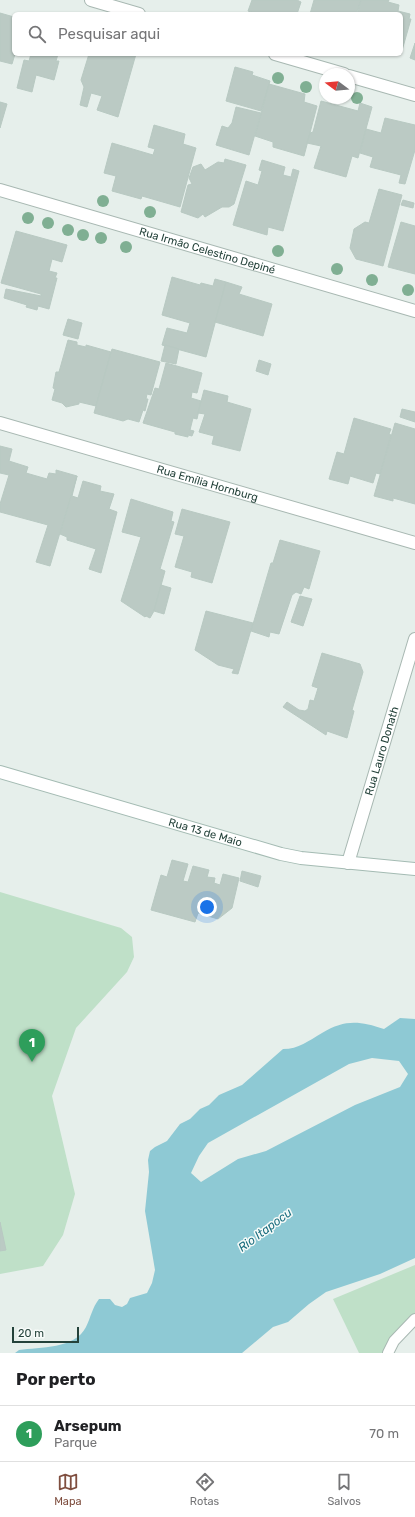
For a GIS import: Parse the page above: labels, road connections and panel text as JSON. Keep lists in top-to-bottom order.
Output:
{
  "streets": {
    "street": [
      "Rua Irmão Celestino Depiné",
      "Rua Emília Hornburg",
      "Rua Lauro Donath",
      "Rua 13 de Maio"
    ]
  },
  "crossings": [
    ["Rua Lauro Donath", "Rua 13 de Maio"]
  ],
  "water": ["Rio Itapocu"],
  "scale_bar": "20 m",
  "north": "left",
  "page": {
    "search": "Pesquisar aqui",
    "pins": "1",
    "scale": "20 m",
    "heading": "Por perto",
    "list": [
      {
        "mark": "1",
        "name": "Arsepum",
        "note": "Parque",
        "value": "70 m"
      }
    ],
    "nav": ["Mapa", "Rotas", "Salvos"]
  }
}
